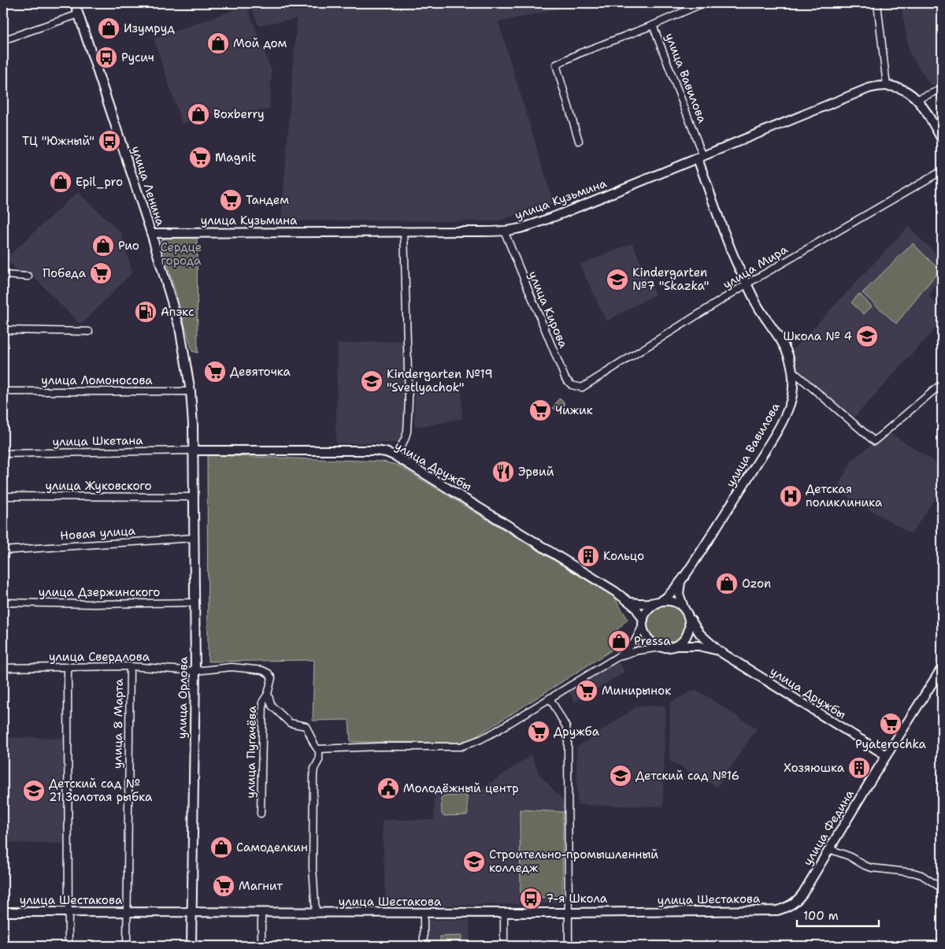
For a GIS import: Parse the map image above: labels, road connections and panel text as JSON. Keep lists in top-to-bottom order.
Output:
{
  "streets": {
    "street": [
      "улица Вавилова",
      "улица Ленина",
      "улица Кузьмина",
      "улица Мира",
      "улица Кирова",
      "улица Ломоносова",
      "улица Шкетана",
      "улица Дружбы",
      "улица Жуковского",
      "Новая улица",
      "улица Дзержинского",
      "улица Свердлова",
      "улица Орлова",
      "улица 8 Марта",
      "улица Пугачёва",
      "улица Федина",
      "улица Шестакова"
    ]
  },
  "crossings": [
    ["улица Вавилова", "улица Кузьмина"],
    ["улица Вавилова", "улица Мира"],
    ["улица Ленина", "улица Кузьмина"],
    ["улица Ленина", "улица Ломоносова"],
    ["улица Ленина", "улица Шкетана"],
    ["улица Ленина", "улица Дружбы"],
    ["улица Ленина", "улица Орлова"],
    ["улица Кузьмина", "улица Кирова"],
    ["улица Мира", "улица Кирова"],
    ["улица Шкетана", "улица Дружбы"],
    ["улица Шкетана", "улица Орлова"],
    ["улица Дружбы", "улица Орлова"],
    ["улица Дружбы", "улица Федина"],
    ["улица Жуковского", "улица Орлова"],
    ["Новая улица", "улица Орлова"],
    ["улица Дзержинского", "улица Орлова"],
    ["улица Свердлова", "улица Орлова"],
    ["улица Свердлова", "улица 8 Марта"],
    ["улица Свердлова", "улица Пугачёва"],
    ["улица Орлова", "улица Пугачёва"],
    ["улица Орлова", "улица Шестакова"],
    ["улица 8 Марта", "улица Шестакова"],
    ["улица Федина", "улица Шестакова"]
  ],
  "parks": ["Сердце города"],
  "places": {
    "shop": [
      "Изумруд",
      "Мой дом",
      "Boxberry",
      "Epil_pro",
      "Рио",
      "Ozon",
      "Pressa",
      "Самоделкин"
    ],
    "bus stop": ["Русич", "ТЦ \"Южный\"", "7-я Школа"],
    "supermarket": [
      "Magnit",
      "Тандем",
      "Победа",
      "Девяточка",
      "Чижик",
      "Минирынок",
      "Pyaterochka",
      "Дружба",
      "Магнит"
    ],
    "school or university": [
      "Kindergarten №7 \"Skazka\"",
      "Школа № 4",
      "Kindergarten №19 \"Svetlyachok\"",
      "Детский сад №16",
      "Детский сад № 21 Золотая рыбка",
      "Строительно-промышленный колледж"
    ],
    "fuel station": ["Апэкс"],
    "restaurant": ["Эрвий"],
    "hospital": ["Детская поликлиника"],
    "building": ["Кольцо", "Хозяюшка"],
    "public building": ["Молодёжный центр"]
  },
  "scale_bar": "100 m"
}
